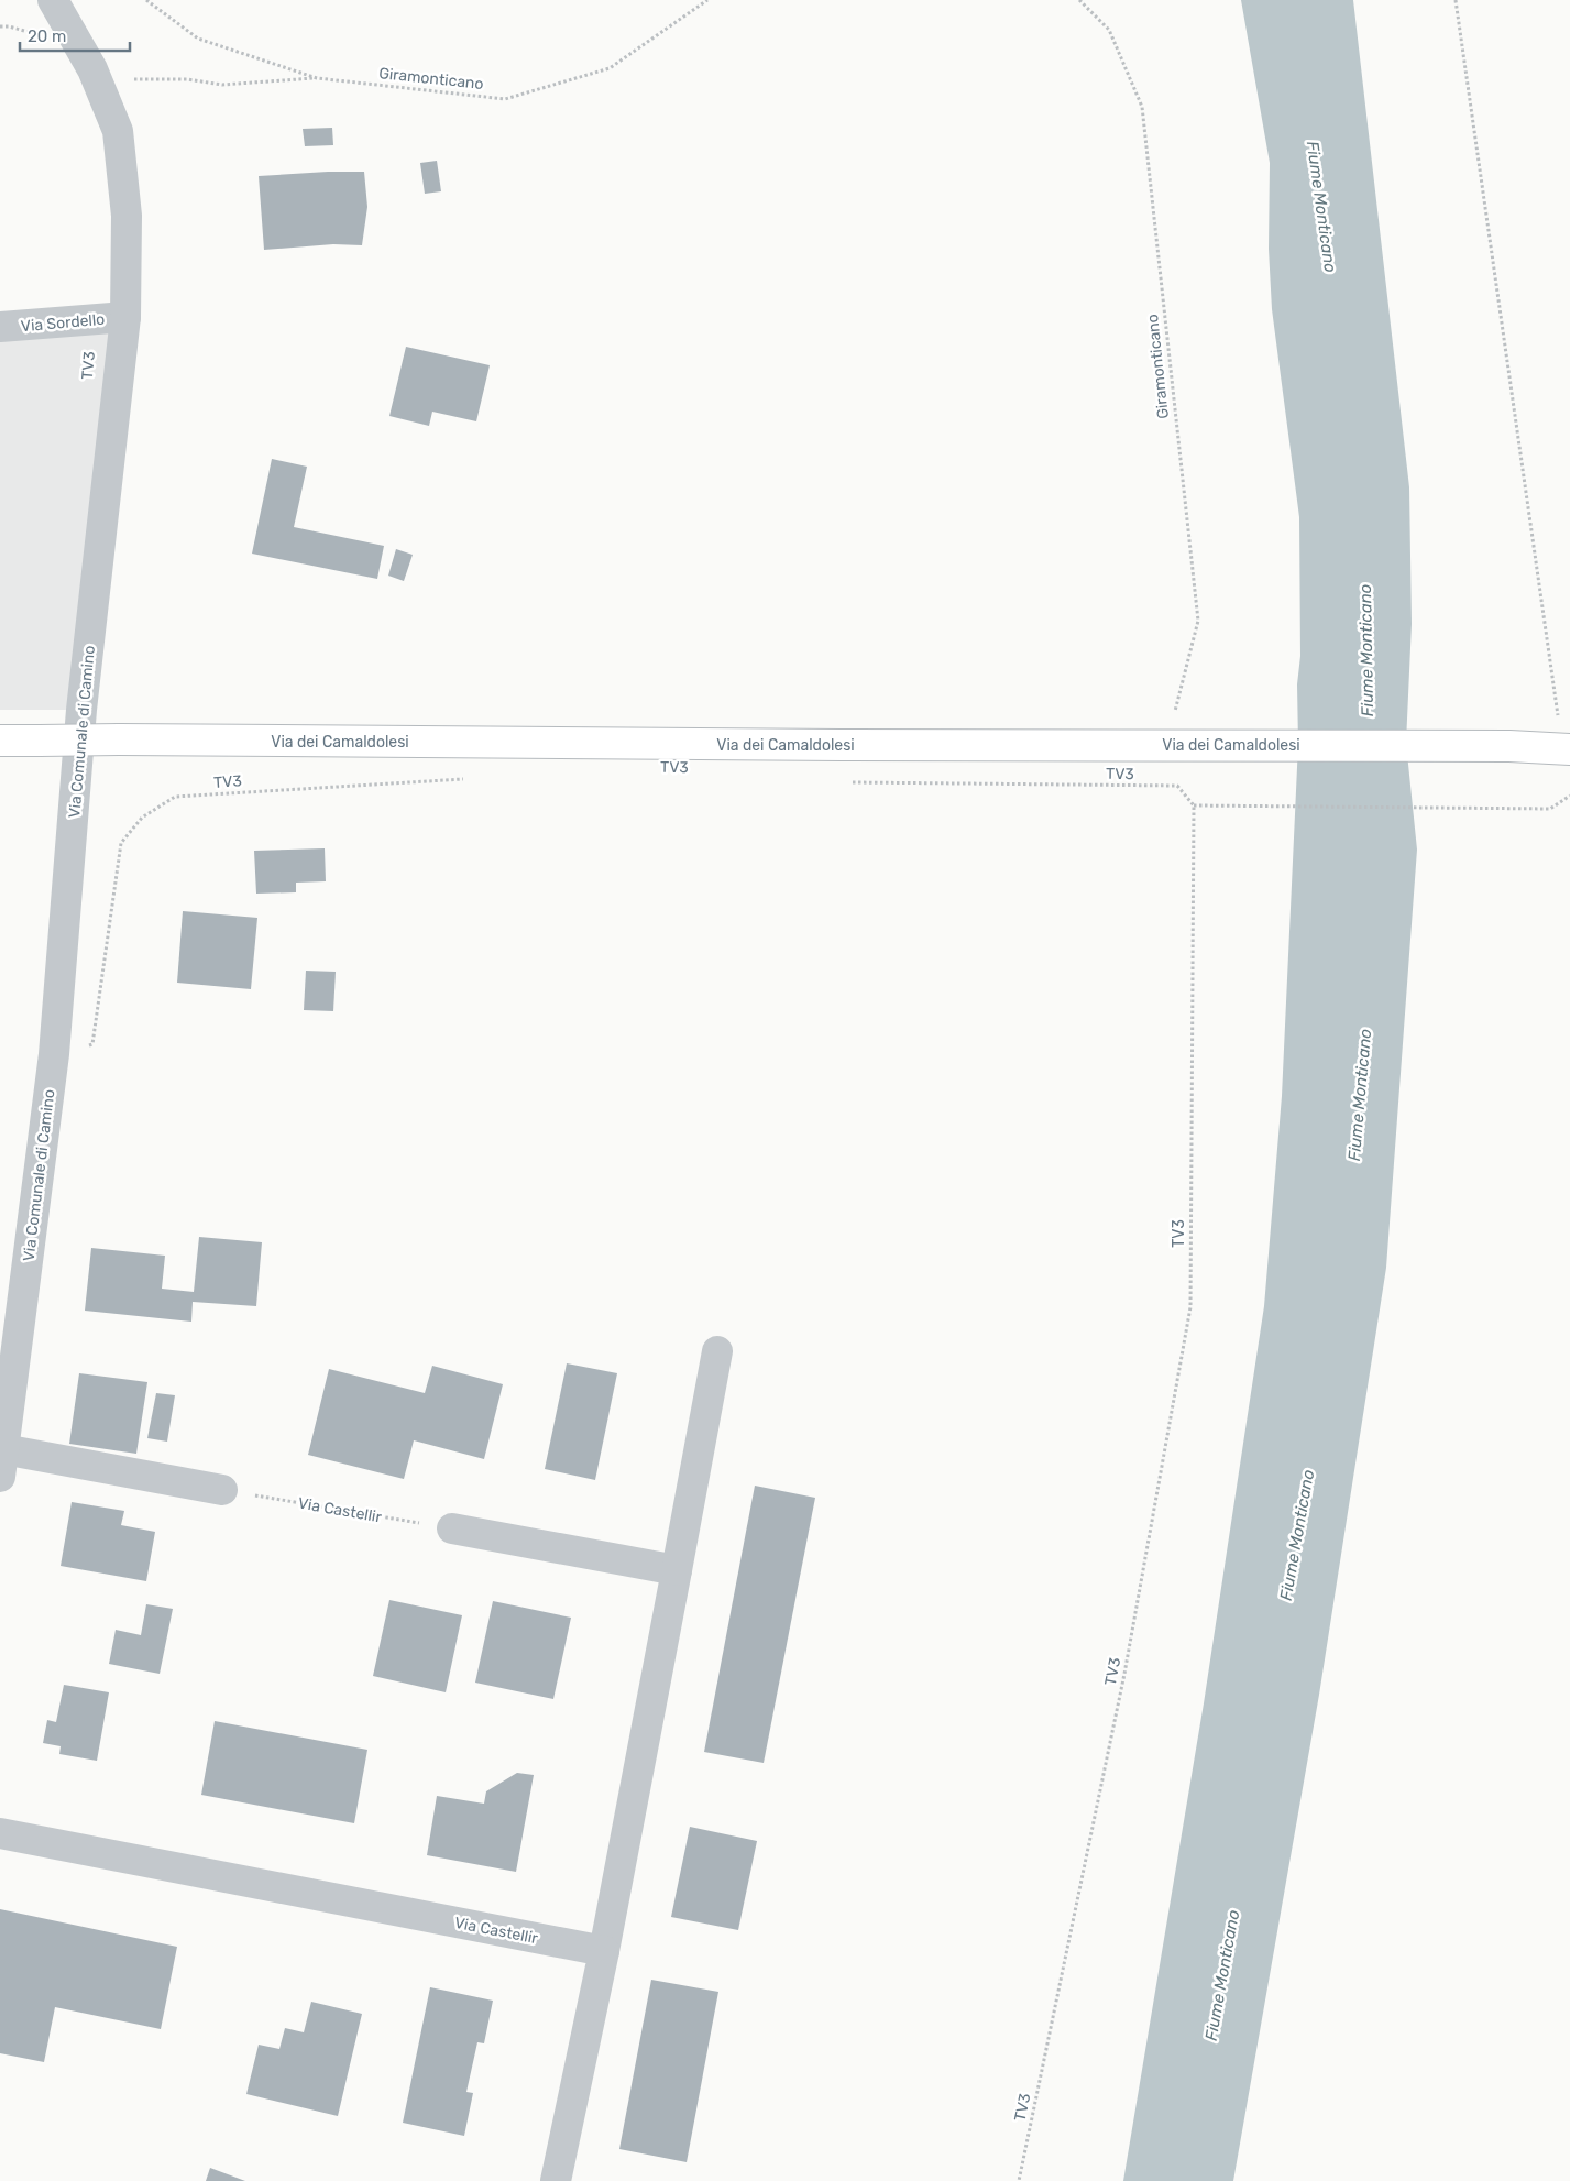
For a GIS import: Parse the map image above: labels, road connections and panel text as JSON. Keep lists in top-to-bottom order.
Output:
{
  "streets": {
    "main road": ["Via dei Camaldolesi"],
    "street": ["Via Sordello", "Via Comunale di Camino", "Via Castellir"],
    "path": ["Giramonticano", "TV3"]
  },
  "crossings": [
    ["Giramonticano", "Via dei Camaldolesi"],
    ["Via Sordello", "Via Comunale di Camino"],
    ["TV3", "Via Comunale di Camino"]
  ],
  "water": ["Fiume Monticano"],
  "scale_bar": "20 m"
}
